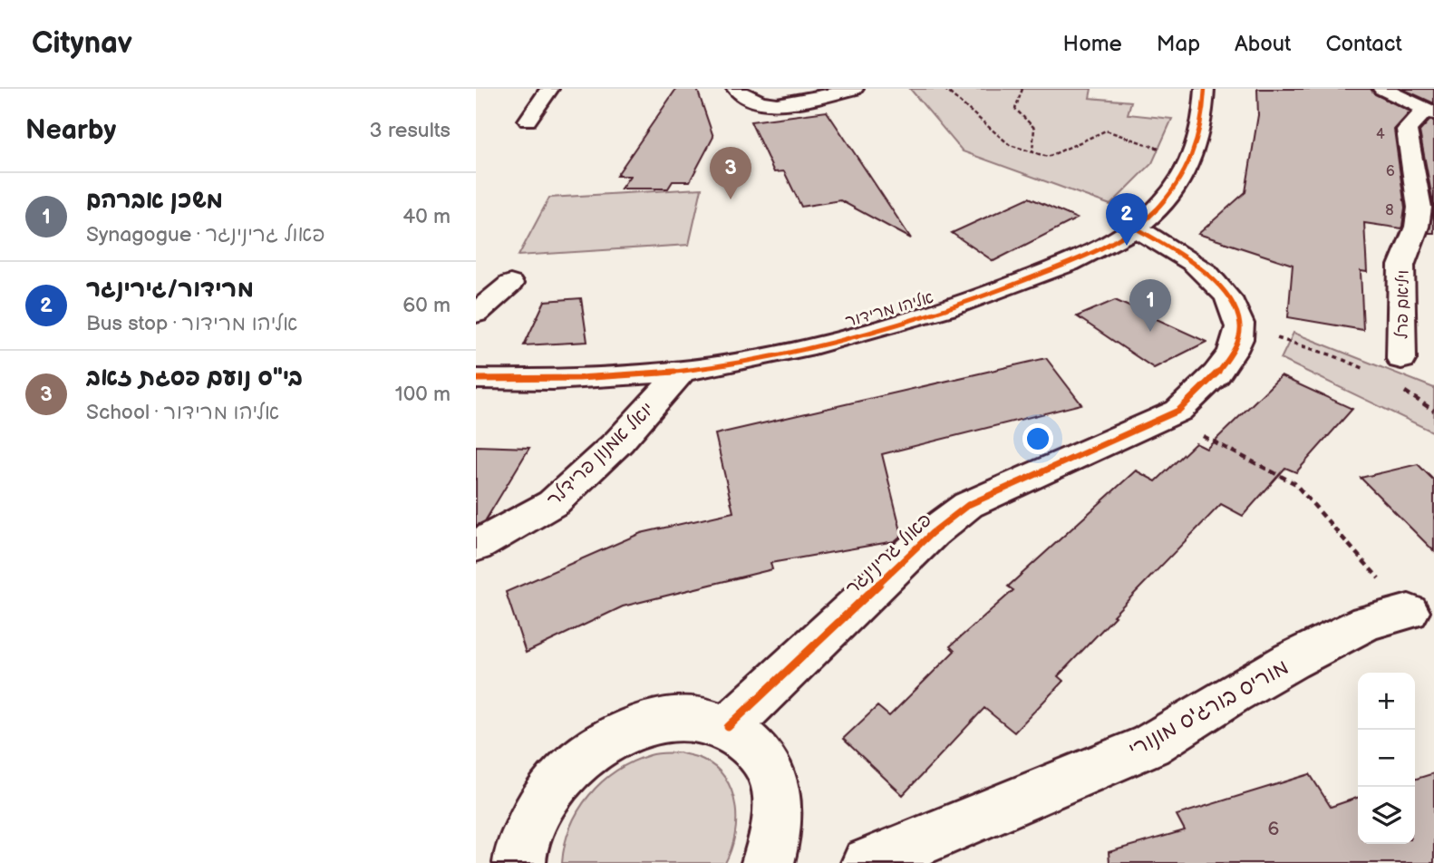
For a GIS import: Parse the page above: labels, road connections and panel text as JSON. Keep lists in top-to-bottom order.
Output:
{
  "streets": {
    "street": [
      "ויליאם פרל",
      "אליהו מרידור",
      "יואל אמנון פרידלר",
      "פאול גרינינגר",
      "מוריס בורג'ס מונורי"
    ]
  },
  "crossings": [
    ["אליהו מרידור", "יואל אמנון פרידלר"]
  ],
  "house_numbers": [
    "4",
    "6",
    "8",
    "6"
  ],
  "page": {
    "header": "Citynav",
    "nav": [
      "Home",
      "Map",
      "About",
      "Contact"
    ],
    "heading": ["Nearby", "3 results"],
    "pins": ["3", "2", "1"],
    "list": [
      {
        "mark": "1",
        "name": "משכן אברהם",
        "note": "Synagogue · פאול גרינינגר",
        "value": "40 m"
      },
      {
        "mark": "2",
        "name": "מרידור/גירינגר",
        "note": "Bus stop · אליהו מרידור",
        "value": "60 m"
      },
      {
        "mark": "3",
        "name": "בי\"ס נועם פסגת זאב",
        "note": "School · אליהו מרידור",
        "value": "100 m"
      }
    ],
    "map_buttons": ["+", "−"]
  }
}
